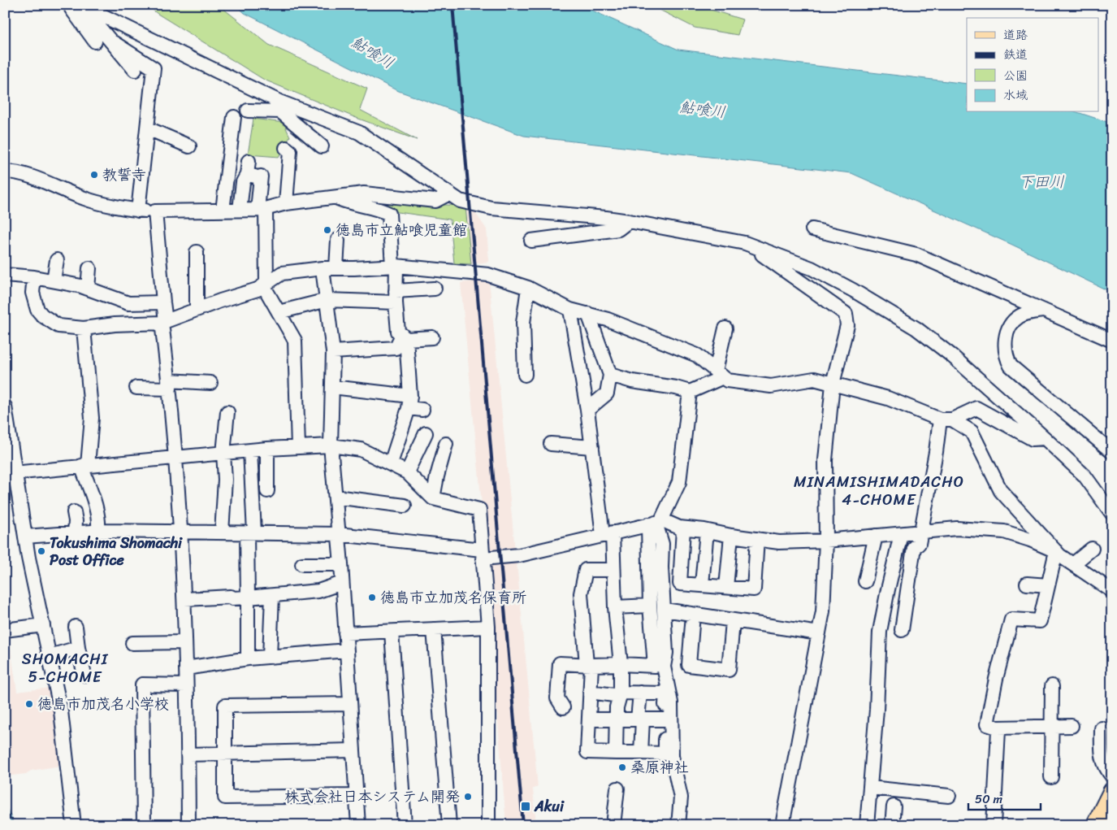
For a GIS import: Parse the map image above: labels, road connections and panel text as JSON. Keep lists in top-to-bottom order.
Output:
{
  "districts": ["MINAMISHIMADACHO 4-CHOME", "SHOMACHI 5-CHOME"],
  "water": ["鮎喰川", "下田川"],
  "places": {
    "other": [
      "教誓寺",
      "徳島市立鮎喰児童館",
      "Tokushima Shomachi Post Office",
      "徳島市立加茂名保育所",
      "徳島市加茂名小学校",
      "桑原神社",
      "株式会社日本システム開発"
    ],
    "transit": ["Akui"]
  },
  "legend": [
    "道路",
    "鉄道",
    "公園",
    "水域"
  ],
  "scale_bar": "50 m"
}
